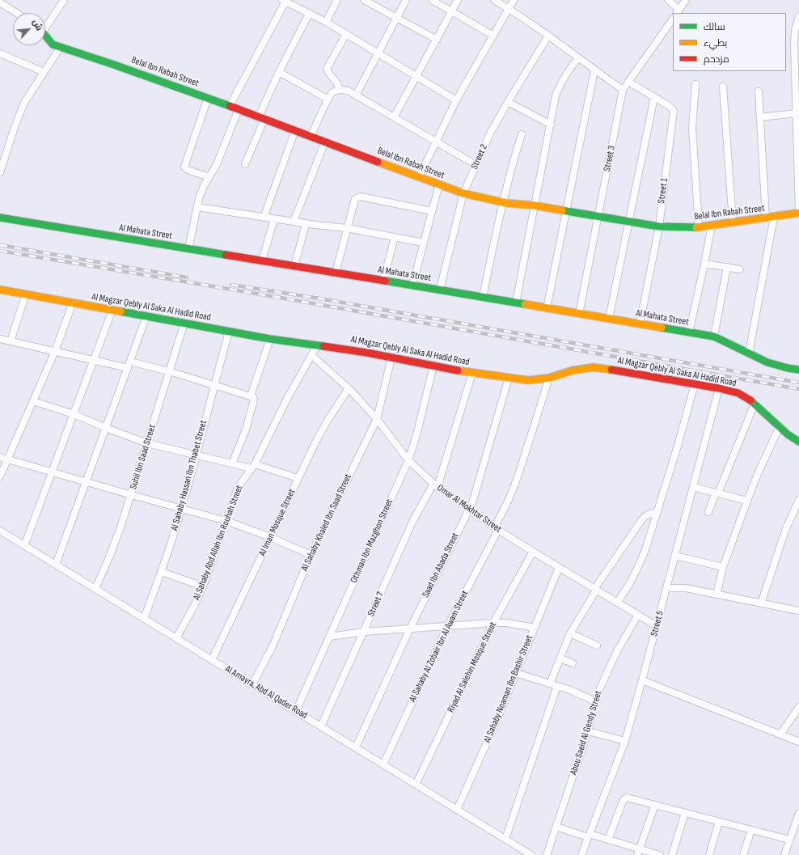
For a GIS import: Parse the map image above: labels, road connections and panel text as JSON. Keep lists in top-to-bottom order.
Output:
{
  "streets": {
    "street": [
      "Belal Ibn Rabah Street",
      "Street 2",
      "Street 3",
      "Street 1",
      "Al Mahata Street",
      "Al Magzar Qebly Al Saka Al Hadid Road",
      "Suhil Ibn Saad Street",
      "Al Sahaby Hassan Ibn Thabet Street",
      "Omar Al Mokhtar Street",
      "Al Iman Mosque Street",
      "Al Sahaby Khaled Ibn Saad Street",
      "Othman Ibn Mazghon Street",
      "Al Sahaby Abd Allah Ibn Rouhah Street",
      "Saad Ibn Abada Street",
      "Street 7",
      "Street 5",
      "Al Sahaby Al Zobair Ibn Al Awam Street",
      "Riyad Al Salehin Mosque Street",
      "Al Sahaby Noaman Ibn Bashir Street",
      "Al Amayra, Abd Al Qader Road",
      "Abou Saeid Al Gendy Street"
    ]
  },
  "crossings": [
    ["Belal Ibn Rabah Street", "Street 2"],
    ["Belal Ibn Rabah Street", "Street 3"],
    ["Belal Ibn Rabah Street", "Street 1"],
    ["Street 2", "Al Mahata Street"],
    ["Street 3", "Street 1"],
    ["Street 3", "Al Mahata Street"],
    ["Street 1", "Al Mahata Street"],
    ["Al Magzar Qebly Al Saka Al Hadid Road", "Suhil Ibn Saad Street"],
    ["Al Magzar Qebly Al Saka Al Hadid Road", "Al Sahaby Hassan Ibn Thabet Street"],
    ["Al Magzar Qebly Al Saka Al Hadid Road", "Al Sahaby Khaled Ibn Saad Street"],
    ["Al Magzar Qebly Al Saka Al Hadid Road", "Othman Ibn Mazghon Street"],
    ["Al Magzar Qebly Al Saka Al Hadid Road", "Al Sahaby Abd Allah Ibn Rouhah Street"],
    ["Al Magzar Qebly Al Saka Al Hadid Road", "Saad Ibn Abada Street"],
    ["Al Magzar Qebly Al Saka Al Hadid Road", "Street 7"],
    ["Al Magzar Qebly Al Saka Al Hadid Road", "Street 5"],
    ["Al Magzar Qebly Al Saka Al Hadid Road", "Al Sahaby Al Zobair Ibn Al Awam Street"],
    ["Suhil Ibn Saad Street", "Al Amayra, Abd Al Qader Road"],
    ["Al Sahaby Hassan Ibn Thabet Street", "Al Amayra, Abd Al Qader Road"],
    ["Omar Al Mokhtar Street", "Al Iman Mosque Street"],
    ["Omar Al Mokhtar Street", "Al Sahaby Khaled Ibn Saad Street"],
    ["Omar Al Mokhtar Street", "Othman Ibn Mazghon Street"],
    ["Omar Al Mokhtar Street", "Al Sahaby Abd Allah Ibn Rouhah Street"],
    ["Omar Al Mokhtar Street", "Saad Ibn Abada Street"],
    ["Omar Al Mokhtar Street", "Street 7"],
    ["Omar Al Mokhtar Street", "Street 5"],
    ["Omar Al Mokhtar Street", "Al Sahaby Al Zobair Ibn Al Awam Street"],
    ["Omar Al Mokhtar Street", "Riyad Al Salehin Mosque Street"],
    ["Omar Al Mokhtar Street", "Al Sahaby Noaman Ibn Bashir Street"],
    ["Omar Al Mokhtar Street", "Abou Saeid Al Gendy Street"],
    ["Al Iman Mosque Street", "Al Amayra, Abd Al Qader Road"],
    ["Al Sahaby Khaled Ibn Saad Street", "Al Amayra, Abd Al Qader Road"],
    ["Othman Ibn Mazghon Street", "Al Amayra, Abd Al Qader Road"],
    ["Al Sahaby Abd Allah Ibn Rouhah Street", "Al Amayra, Abd Al Qader Road"],
    ["Saad Ibn Abada Street", "Al Amayra, Abd Al Qader Road"],
    ["Street 7", "Al Amayra, Abd Al Qader Road"],
    ["Al Sahaby Al Zobair Ibn Al Awam Street", "Al Amayra, Abd Al Qader Road"],
    ["Riyad Al Salehin Mosque Street", "Al Amayra, Abd Al Qader Road"],
    ["Al Sahaby Noaman Ibn Bashir Street", "Al Amayra, Abd Al Qader Road"]
  ],
  "legend": ["سالك", "بطيء", "مزدحم"],
  "north": "top right"
}
